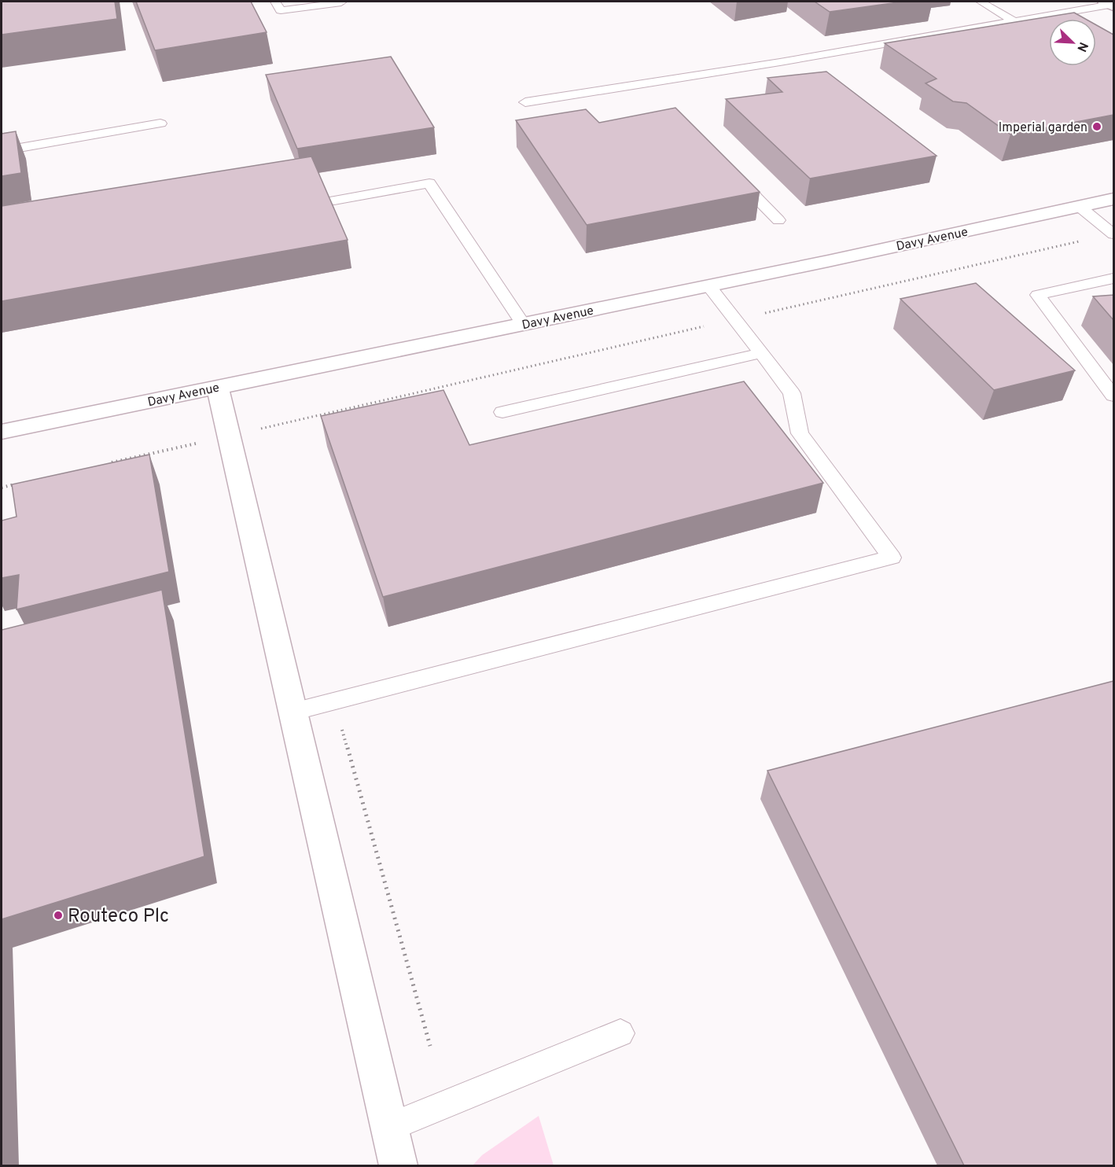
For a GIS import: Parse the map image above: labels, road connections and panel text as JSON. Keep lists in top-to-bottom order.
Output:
{
  "streets": {
    "street": ["Davy Avenue"]
  },
  "places": ["Imperial garden", "Routeco Plc"],
  "north": "bottom right"
}
